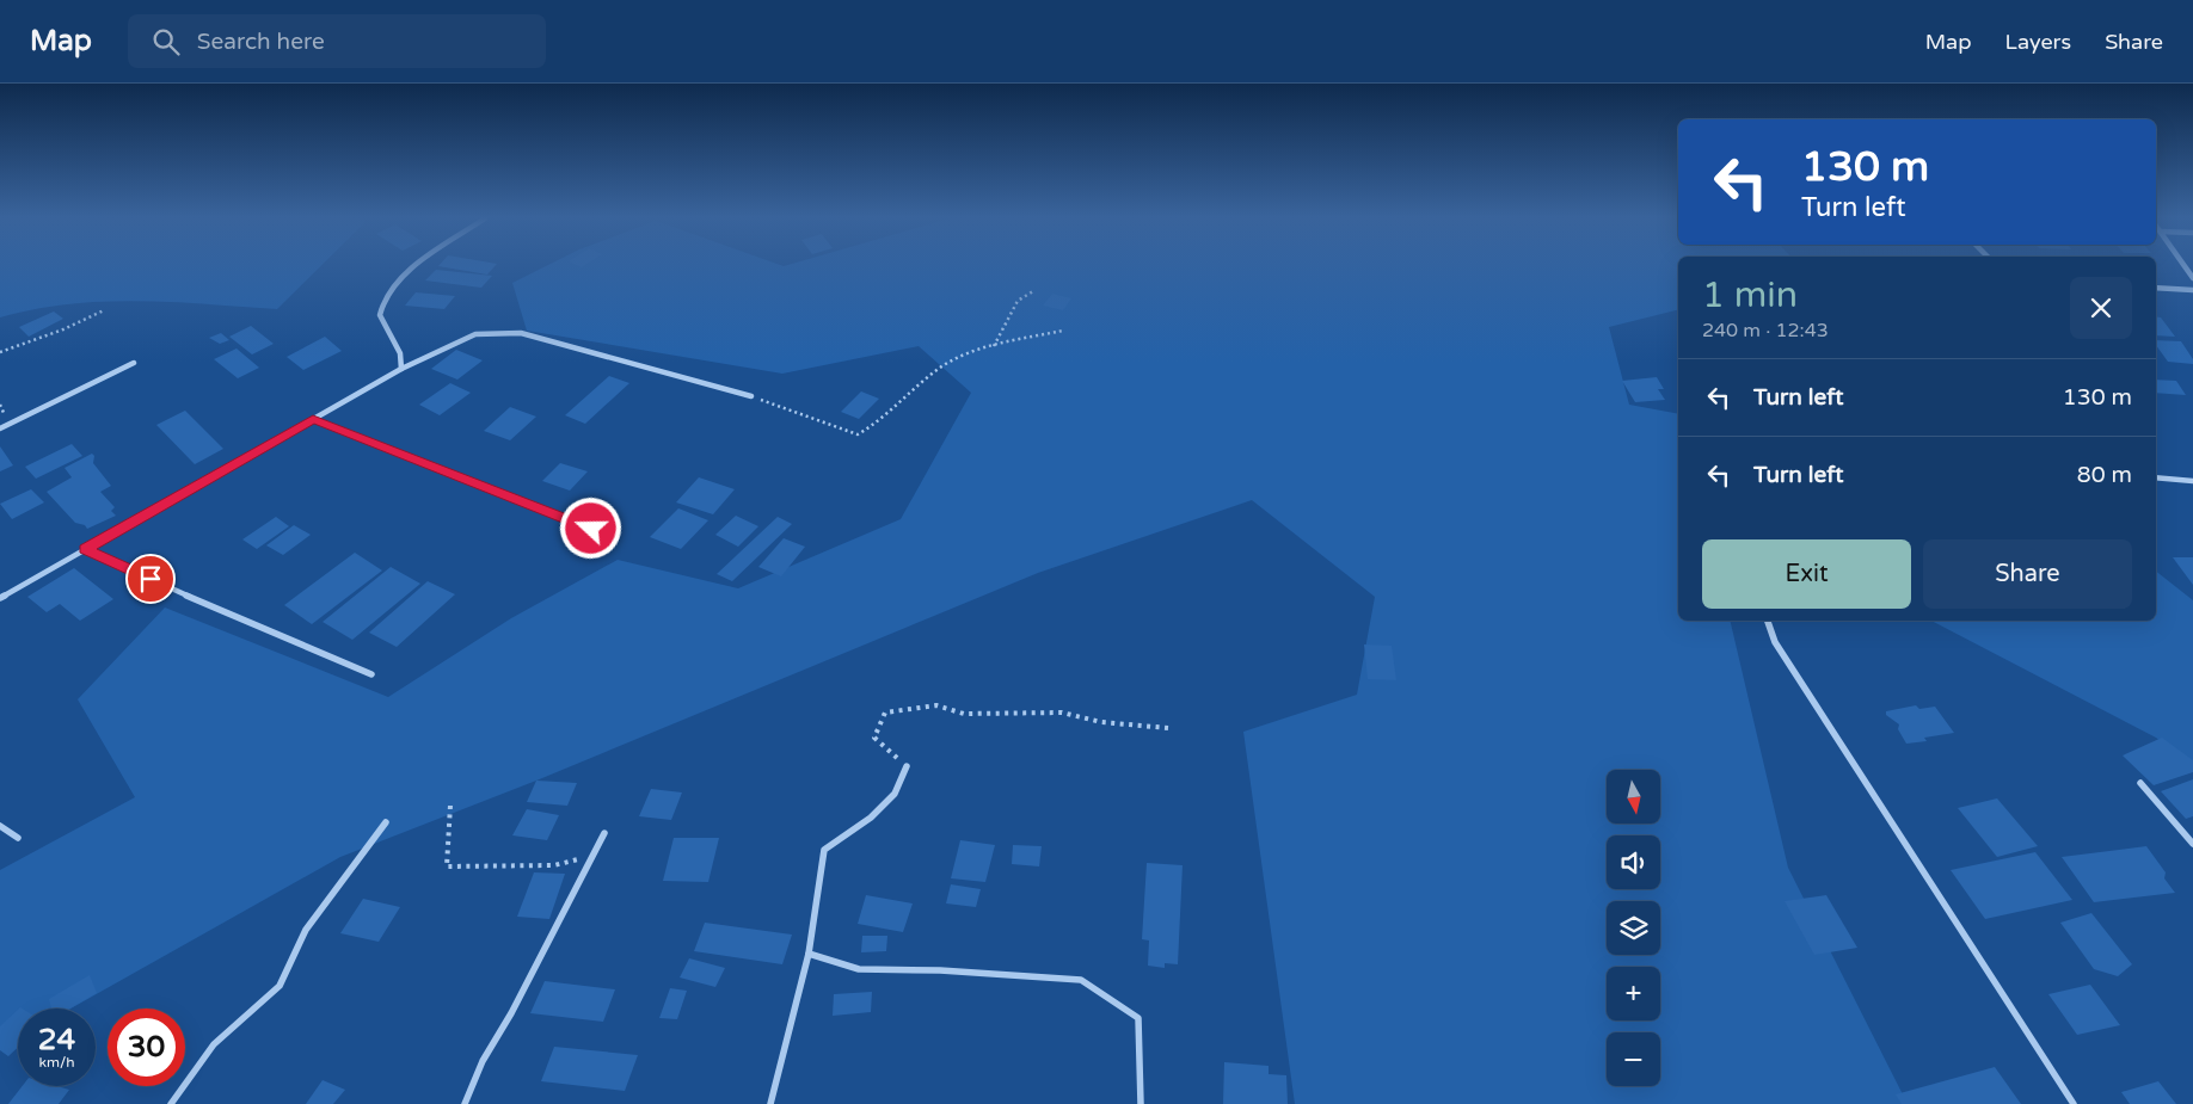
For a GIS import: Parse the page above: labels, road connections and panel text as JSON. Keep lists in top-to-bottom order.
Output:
{
  "north": "bottom",
  "page": {
    "header": "Map",
    "search": "Search here",
    "nav": ["Map", "Layers", "Share"],
    "turn": ["130 m", "Turn left"],
    "heading": ["1 min", "240 m · 12:43"],
    "list": [
      {
        "name": "Turn left",
        "value": "130 m"
      },
      {
        "name": "Turn left",
        "value": "80 m"
      }
    ],
    "buttons": ["Exit", "Share"],
    "map_buttons": ["+", "−"],
    "speed": "24 km/h",
    "limit": "30"
  }
}
